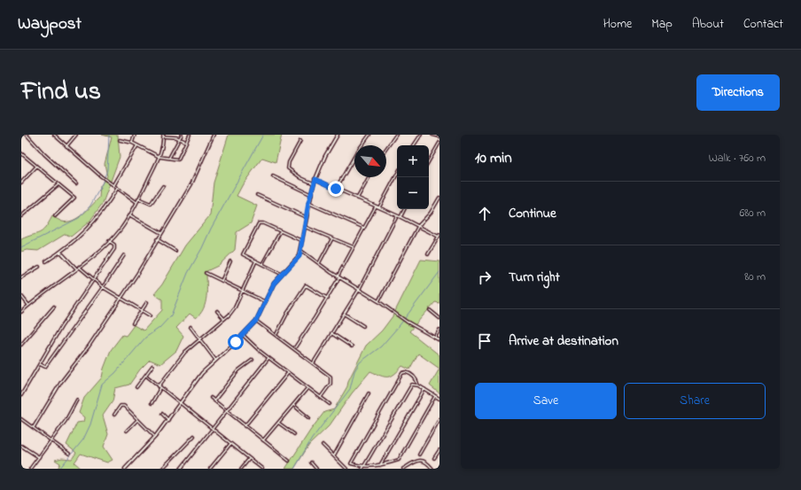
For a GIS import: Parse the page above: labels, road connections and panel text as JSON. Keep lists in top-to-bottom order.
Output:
{
  "north": "bottom right",
  "page": {
    "header": "Waypost",
    "nav": [
      "Home",
      "Map",
      "About",
      "Contact"
    ],
    "title": "Find us",
    "buttons": [
      "Directions",
      ["Save", "Share"]
    ],
    "heading": ["10 min", "Walk · 760 m"],
    "map_buttons": ["+", "−"],
    "list": [
      ["Continue", "680 m"],
      ["Turn right", "80 m"],
      "Arrive at destination"
    ]
  }
}
